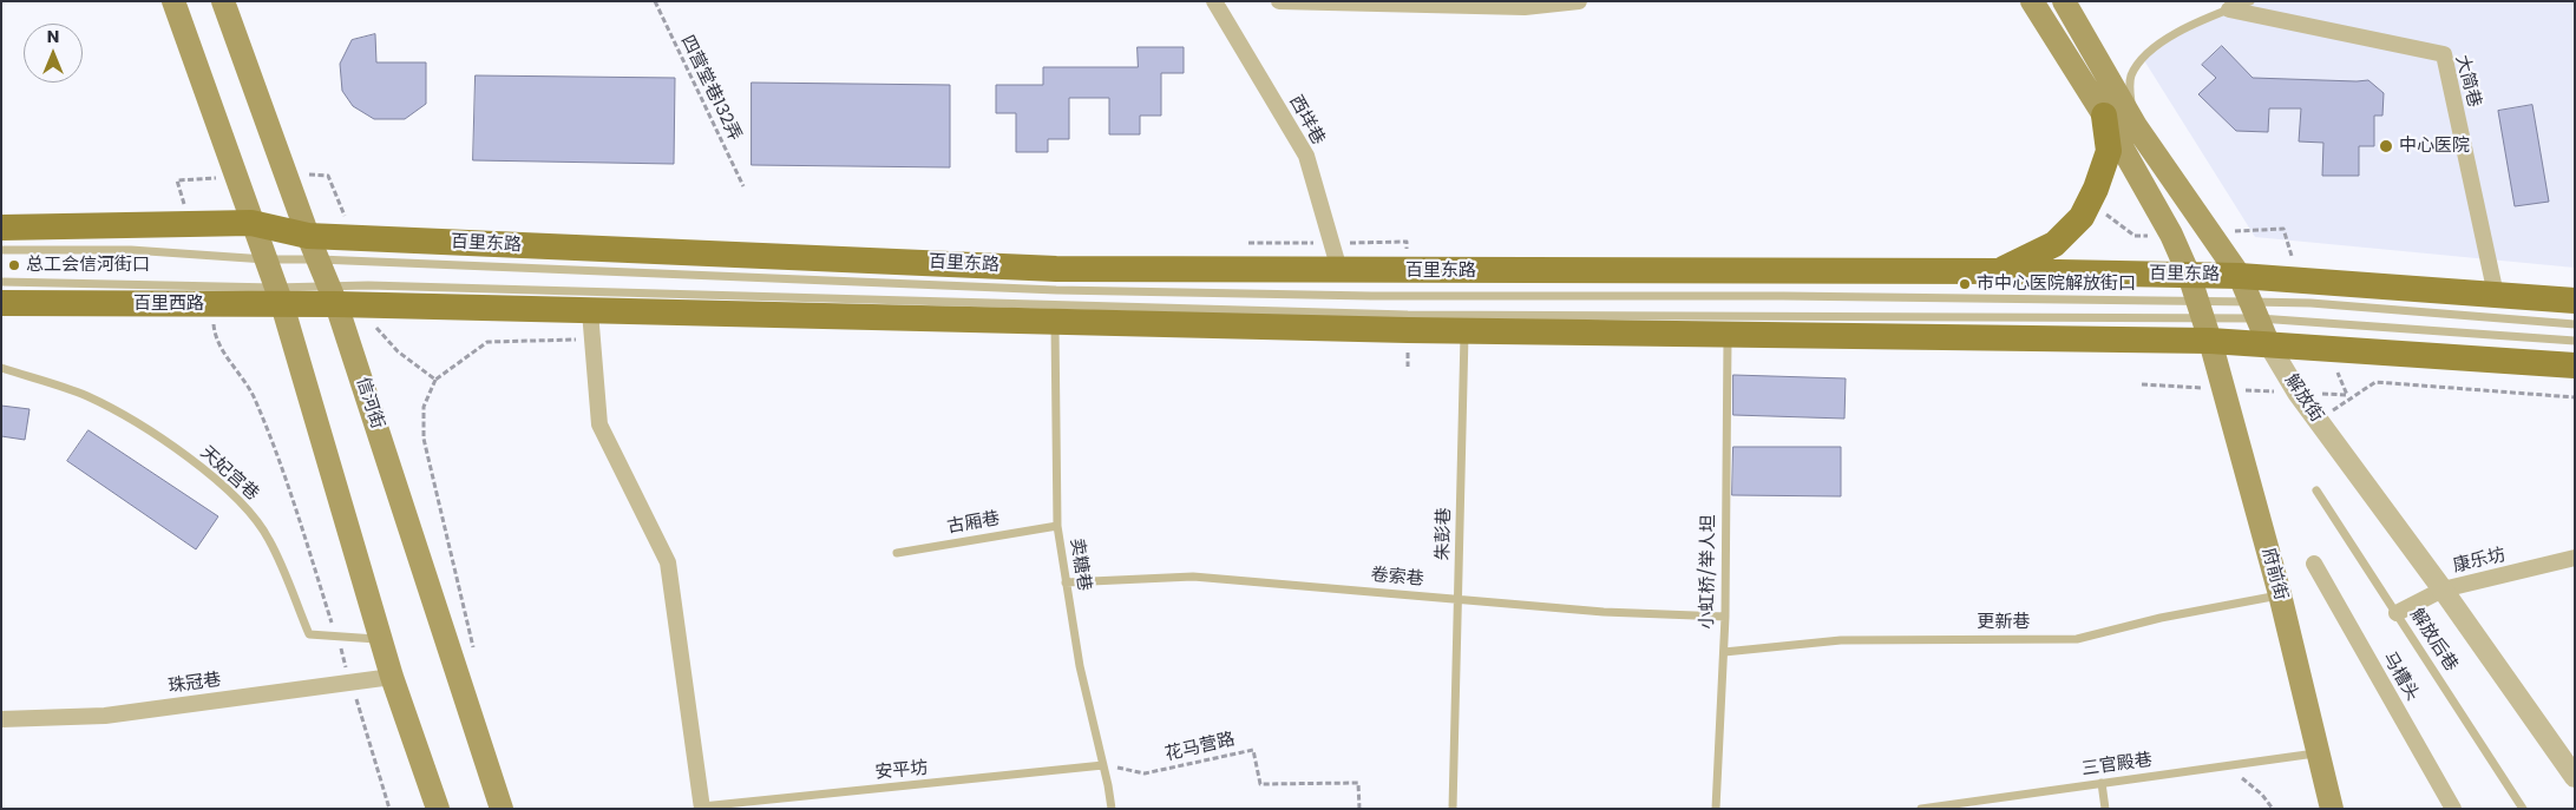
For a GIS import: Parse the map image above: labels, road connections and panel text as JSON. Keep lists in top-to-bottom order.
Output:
{
  "streets": {
    "main road": [
      "百里东路",
      "百里西路",
      "解放街",
      "信河街",
      "府前街"
    ],
    "street": [
      "大简巷",
      "西垟巷",
      "康乐坊",
      "马槽头",
      "珠冠巷"
    ],
    "lane": [
      "天妃宫巷",
      "古厢巷",
      "朱彭巷",
      "卖糖巷",
      "小虹桥/举人坦",
      "卷索巷",
      "更新巷",
      "解放后巷",
      "三官殿巷",
      "安平坊"
    ],
    "path": ["四营堂巷132弄", "花马营路"]
  },
  "crossings": [
    ["大简巷", "百里东路"],
    ["西垟巷", "百里东路"],
    ["百里东路", "解放街"],
    ["百里东路", "信河街"],
    ["百里西路", "信河街"],
    ["解放街", "康乐坊"],
    ["古厢巷", "卖糖巷"],
    ["朱彭巷", "卷索巷"],
    ["康乐坊", "解放后巷"],
    ["卖糖巷", "卷索巷"],
    ["卖糖巷", "花马营路"],
    ["卖糖巷", "安平坊"],
    ["小虹桥/举人坦", "卷索巷"],
    ["小虹桥/举人坦", "更新巷"],
    ["府前街", "更新巷"],
    ["府前街", "三官殿巷"],
    ["花马营路", "安平坊"]
  ],
  "places": ["中心医院", "总工会信河街口", "市中心医院解放街口"],
  "north": "top"
}
